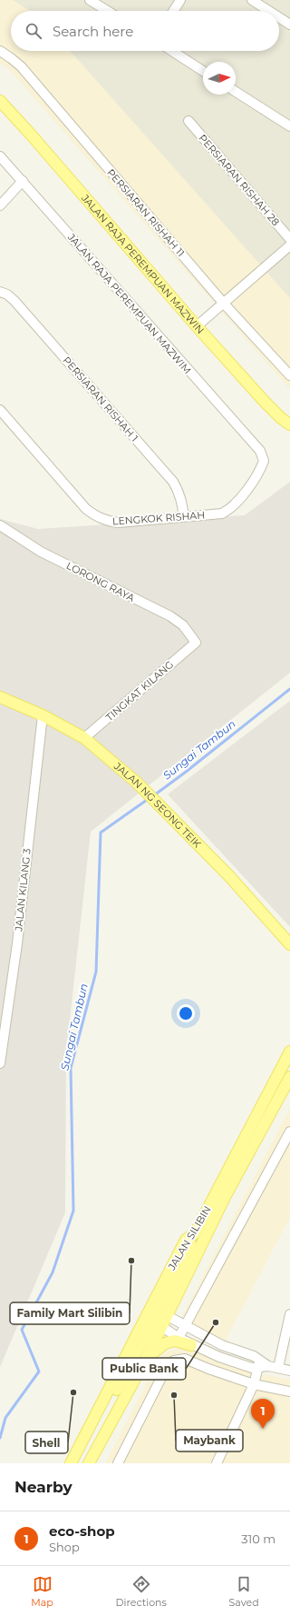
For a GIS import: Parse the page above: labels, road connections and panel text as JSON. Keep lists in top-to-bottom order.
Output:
{
  "streets": {
    "main road": ["JALAN RAJA PEREMPUAN MAZWIN", "JALAN NG SEONG TEIK", "JALAN SILIBIN"],
    "street": [
      "PERSIARAN RISHAH 28",
      "PERSIARAN RISHAH 11",
      "JALAN RAJA PEREMPUAN MAZWIM",
      "PERSIARAN RISHAH 1",
      "LENGKOK RISHAH",
      "LORONG RAYA",
      "TINGKAT KILANG",
      "JALAN KILANG 3"
    ]
  },
  "crossings": [
    ["JALAN RAJA PEREMPUAN MAZWIM", "LENGKOK RISHAH"],
    ["PERSIARAN RISHAH 1", "LENGKOK RISHAH"],
    ["LORONG RAYA", "TINGKAT KILANG"],
    ["TINGKAT KILANG", "JALAN NG SEONG TEIK"],
    ["JALAN NG SEONG TEIK", "JALAN KILANG 3"]
  ],
  "water": ["Sungai Tambun"],
  "places": [
    "Family Mart Silibin",
    "Public Bank",
    "Shell",
    "Maybank"
  ],
  "north": "right",
  "page": {
    "search": "Search here",
    "pins": "1",
    "heading": "Nearby",
    "list": [
      {
        "mark": "1",
        "name": "eco-shop",
        "note": "Shop",
        "value": "310 m"
      }
    ],
    "nav": ["Map", "Directions", "Saved"]
  }
}
